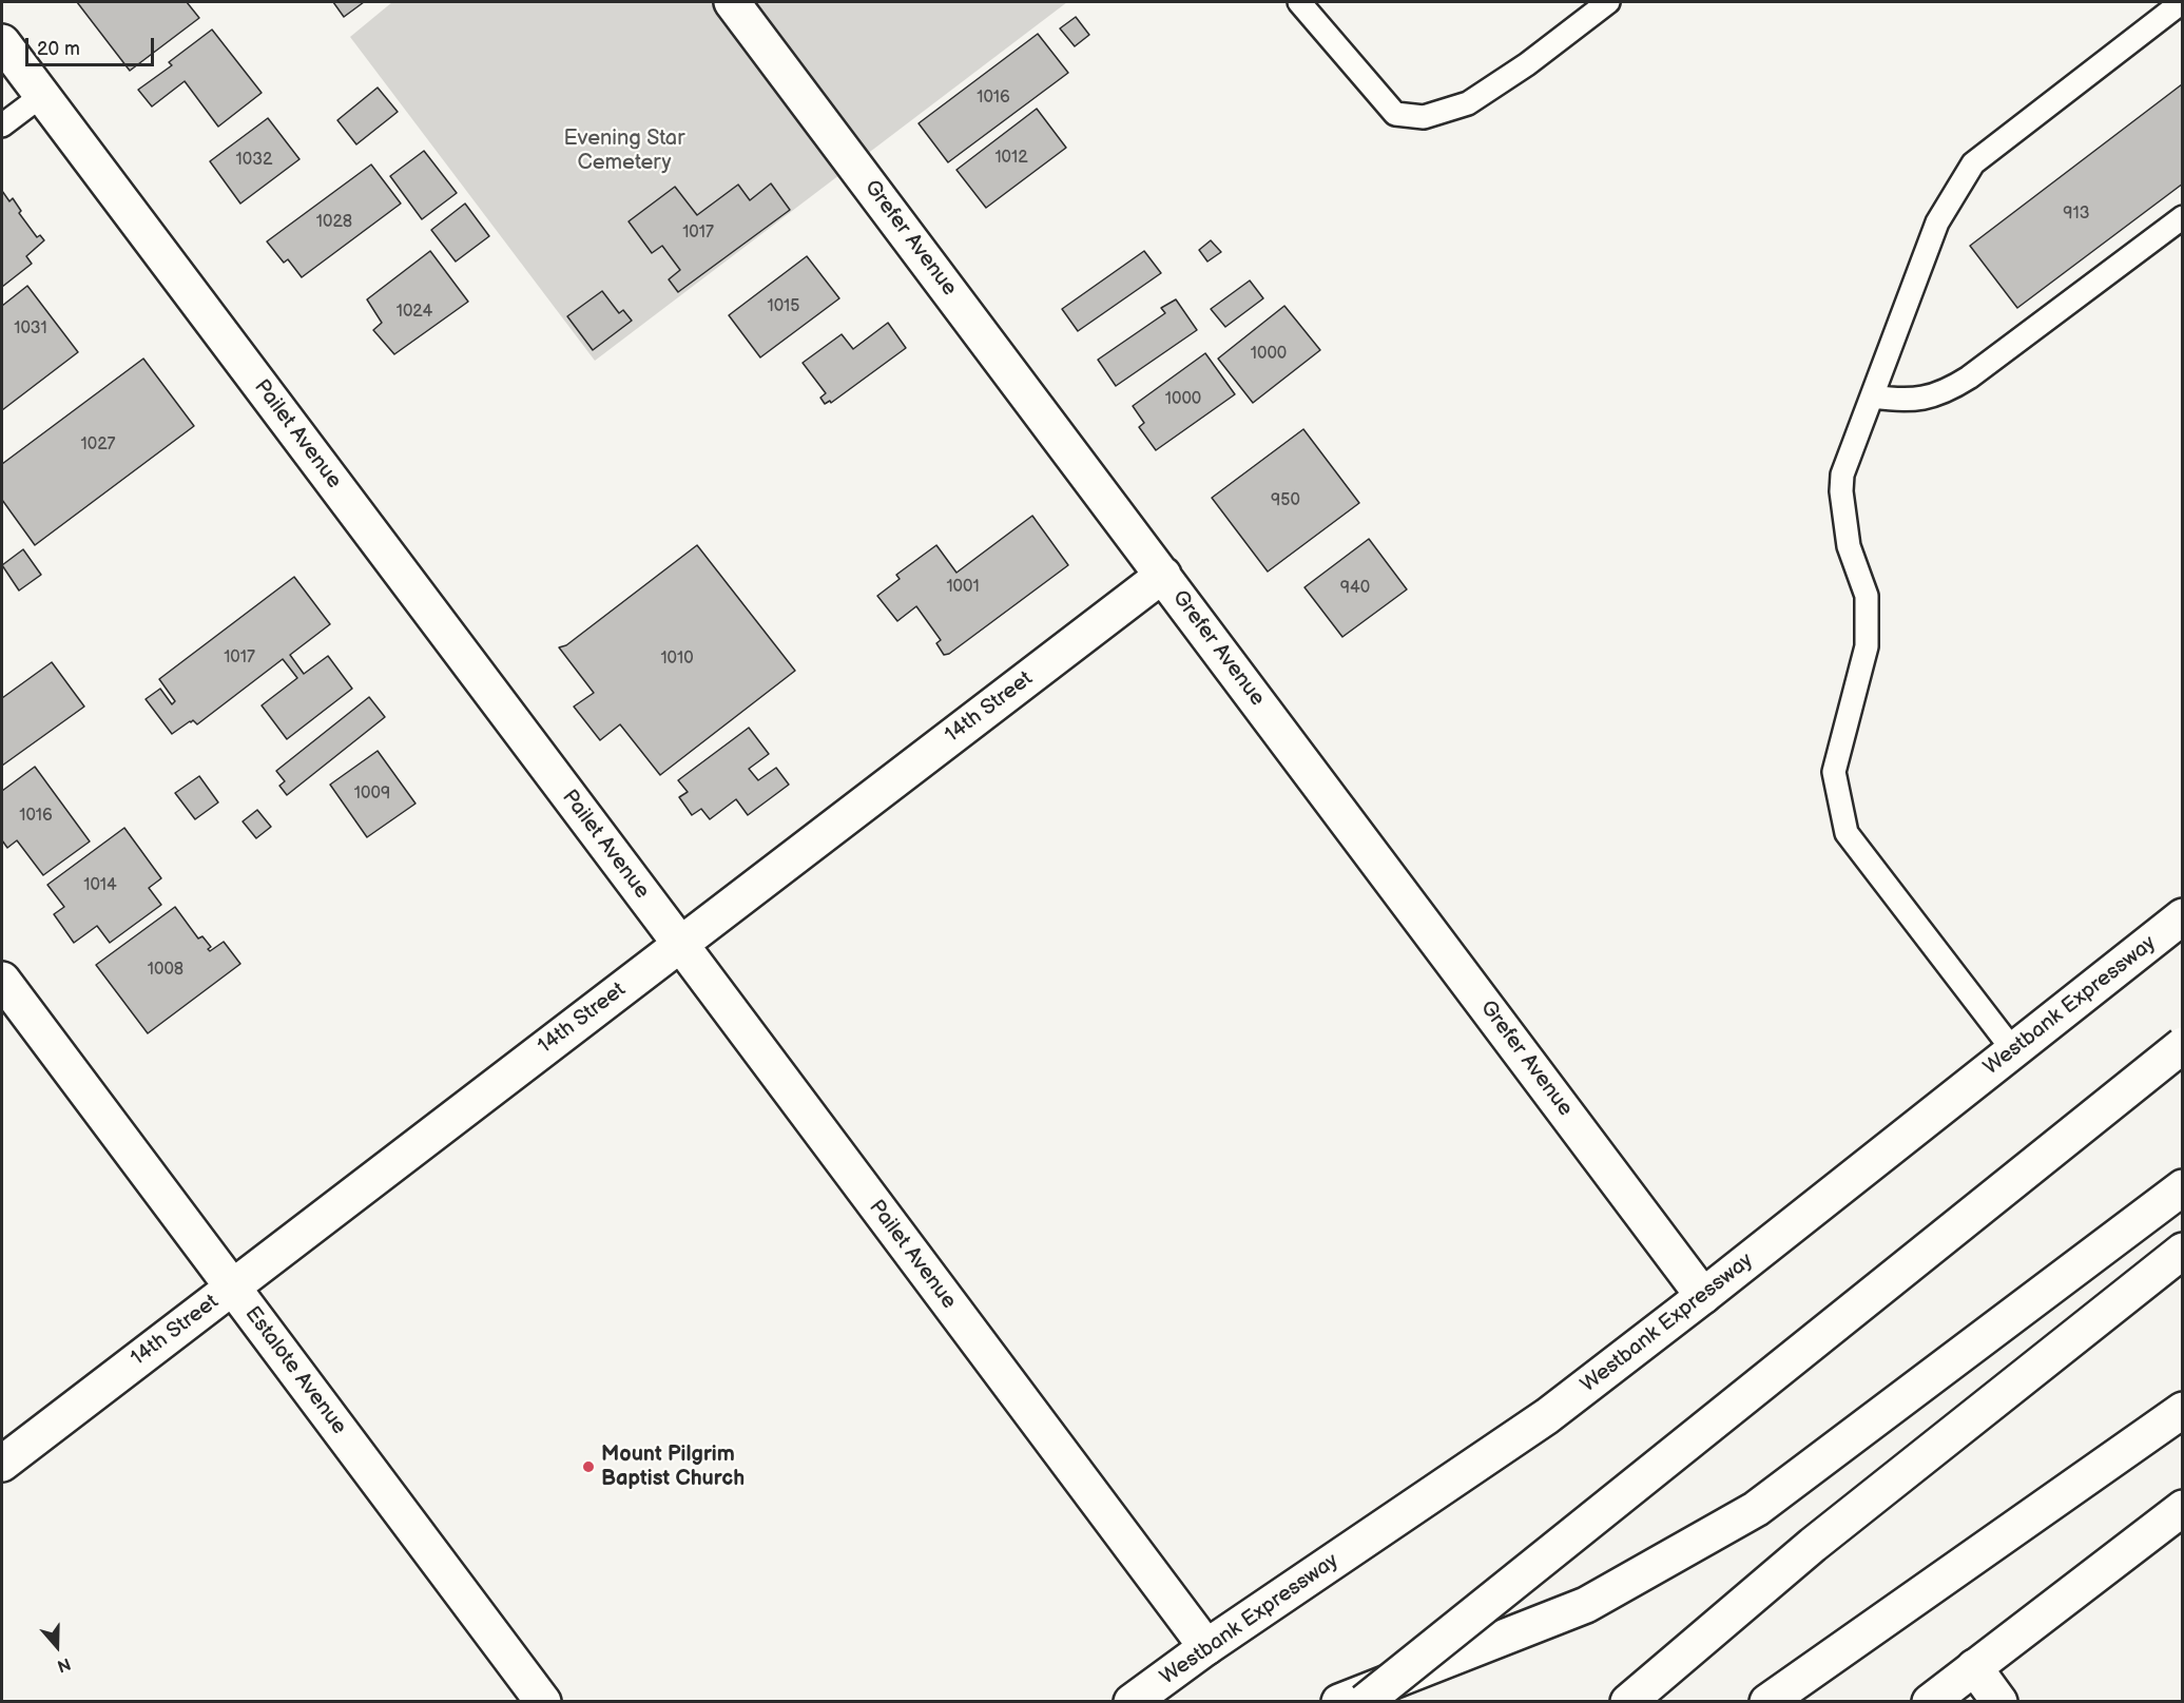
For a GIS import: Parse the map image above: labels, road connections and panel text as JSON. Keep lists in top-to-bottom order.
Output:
{
  "streets": {
    "main road": [
      "Grefer Avenue",
      "Pailet Avenue",
      "14th Street",
      "Westbank Expressway",
      "Estalote Avenue"
    ]
  },
  "crossings": [
    ["Grefer Avenue", "14th Street"],
    ["Grefer Avenue", "Westbank Expressway"],
    ["Pailet Avenue", "14th Street"],
    ["Pailet Avenue", "Westbank Expressway"],
    ["14th Street", "Estalote Avenue"]
  ],
  "parks": ["Evening Star Cemetery"],
  "places": ["Mount Pilgrim Baptist Church"],
  "house_numbers": [
    "1016",
    "1012",
    "1032",
    "913",
    "1028",
    "1017",
    "1015",
    "1024",
    "1031",
    "1000",
    "1000",
    "1027",
    "950",
    "1001",
    "940",
    "1017",
    "1010",
    "1009",
    "1016",
    "1014",
    "1008"
  ],
  "scale_bar": "20 m",
  "north": "bottom"
}
